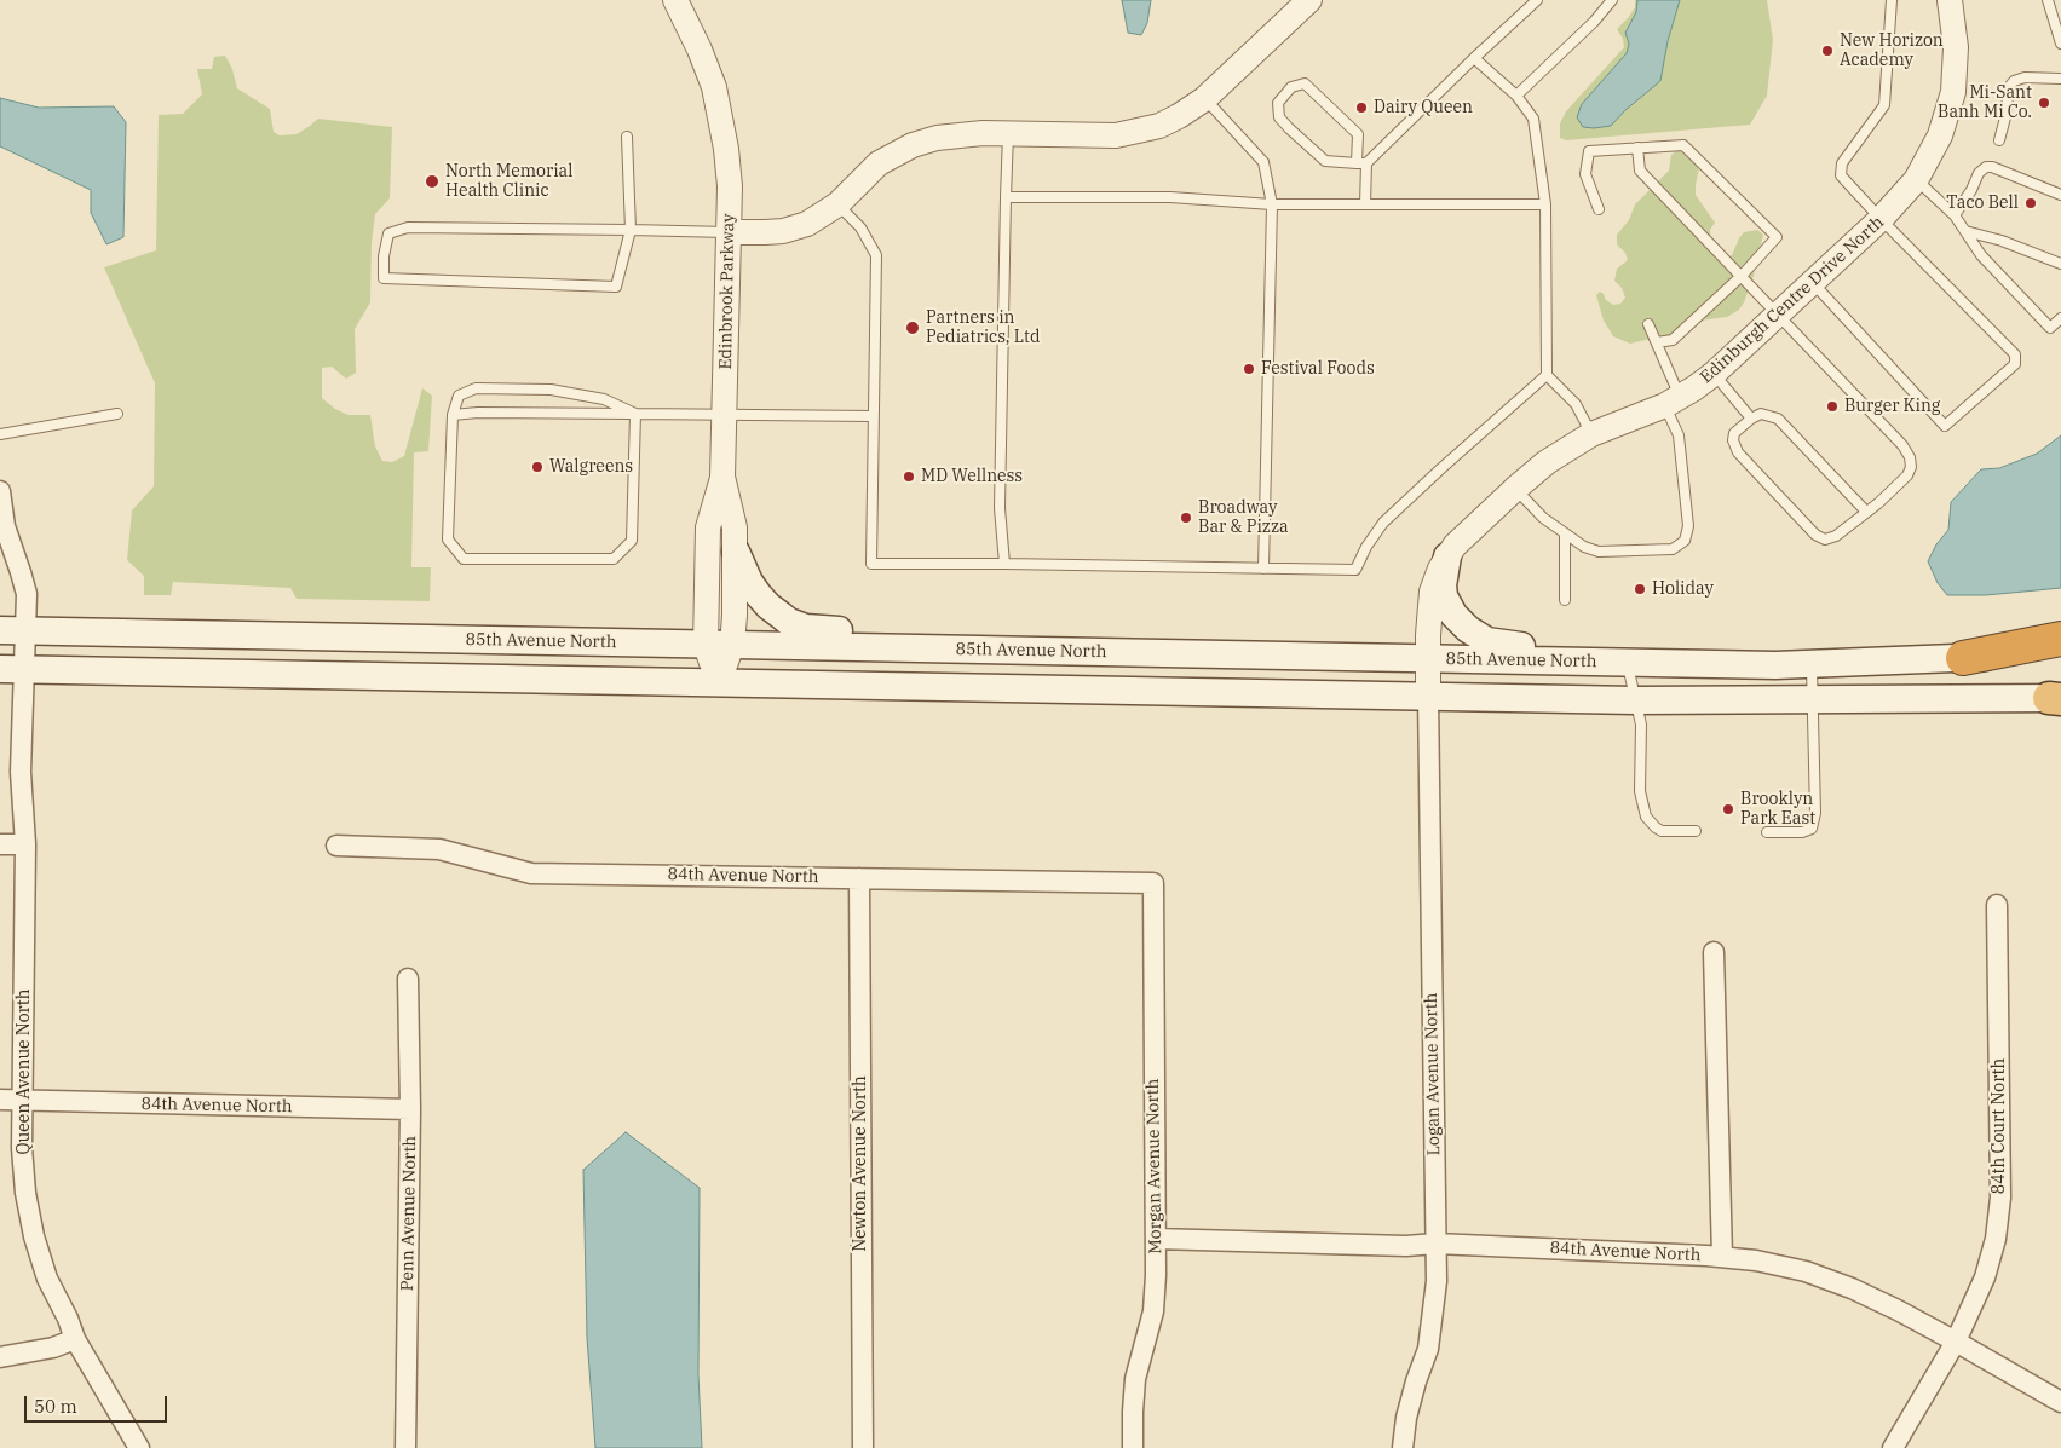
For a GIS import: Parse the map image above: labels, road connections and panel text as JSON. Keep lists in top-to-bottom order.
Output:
{
  "streets": {
    "main road": ["85th Avenue North"],
    "street": [
      "Edinbrook Parkway",
      "Edinburgh Centre Drive North",
      "84th Avenue North",
      "Queen Avenue North",
      "Logan Avenue North",
      "84th Court North",
      "Newton Avenue North",
      "Morgan Avenue North",
      "Penn Avenue North"
    ]
  },
  "crossings": [
    ["Edinbrook Parkway", "85th Avenue North"],
    ["Edinburgh Centre Drive North", "85th Avenue North"],
    ["Edinburgh Centre Drive North", "Logan Avenue North"],
    ["85th Avenue North", "Queen Avenue North"],
    ["84th Avenue North", "Queen Avenue North"],
    ["84th Avenue North", "Logan Avenue North"],
    ["84th Avenue North", "84th Court North"],
    ["84th Avenue North", "Newton Avenue North"],
    ["84th Avenue North", "Morgan Avenue North"],
    ["84th Avenue North", "Penn Avenue North"]
  ],
  "places": [
    "New Horizon Academy",
    "Mi-Sant Banh Mi Co.",
    "Dairy Queen",
    "North Memorial Health Clinic",
    "Taco Bell",
    "Partners in Pediatrics, Ltd",
    "Festival Foods",
    "Burger King",
    "Walgreens",
    "MD Wellness",
    "Broadway Bar & Pizza",
    "Holiday",
    "Brooklyn Park East"
  ],
  "scale_bar": "50 m"
}
